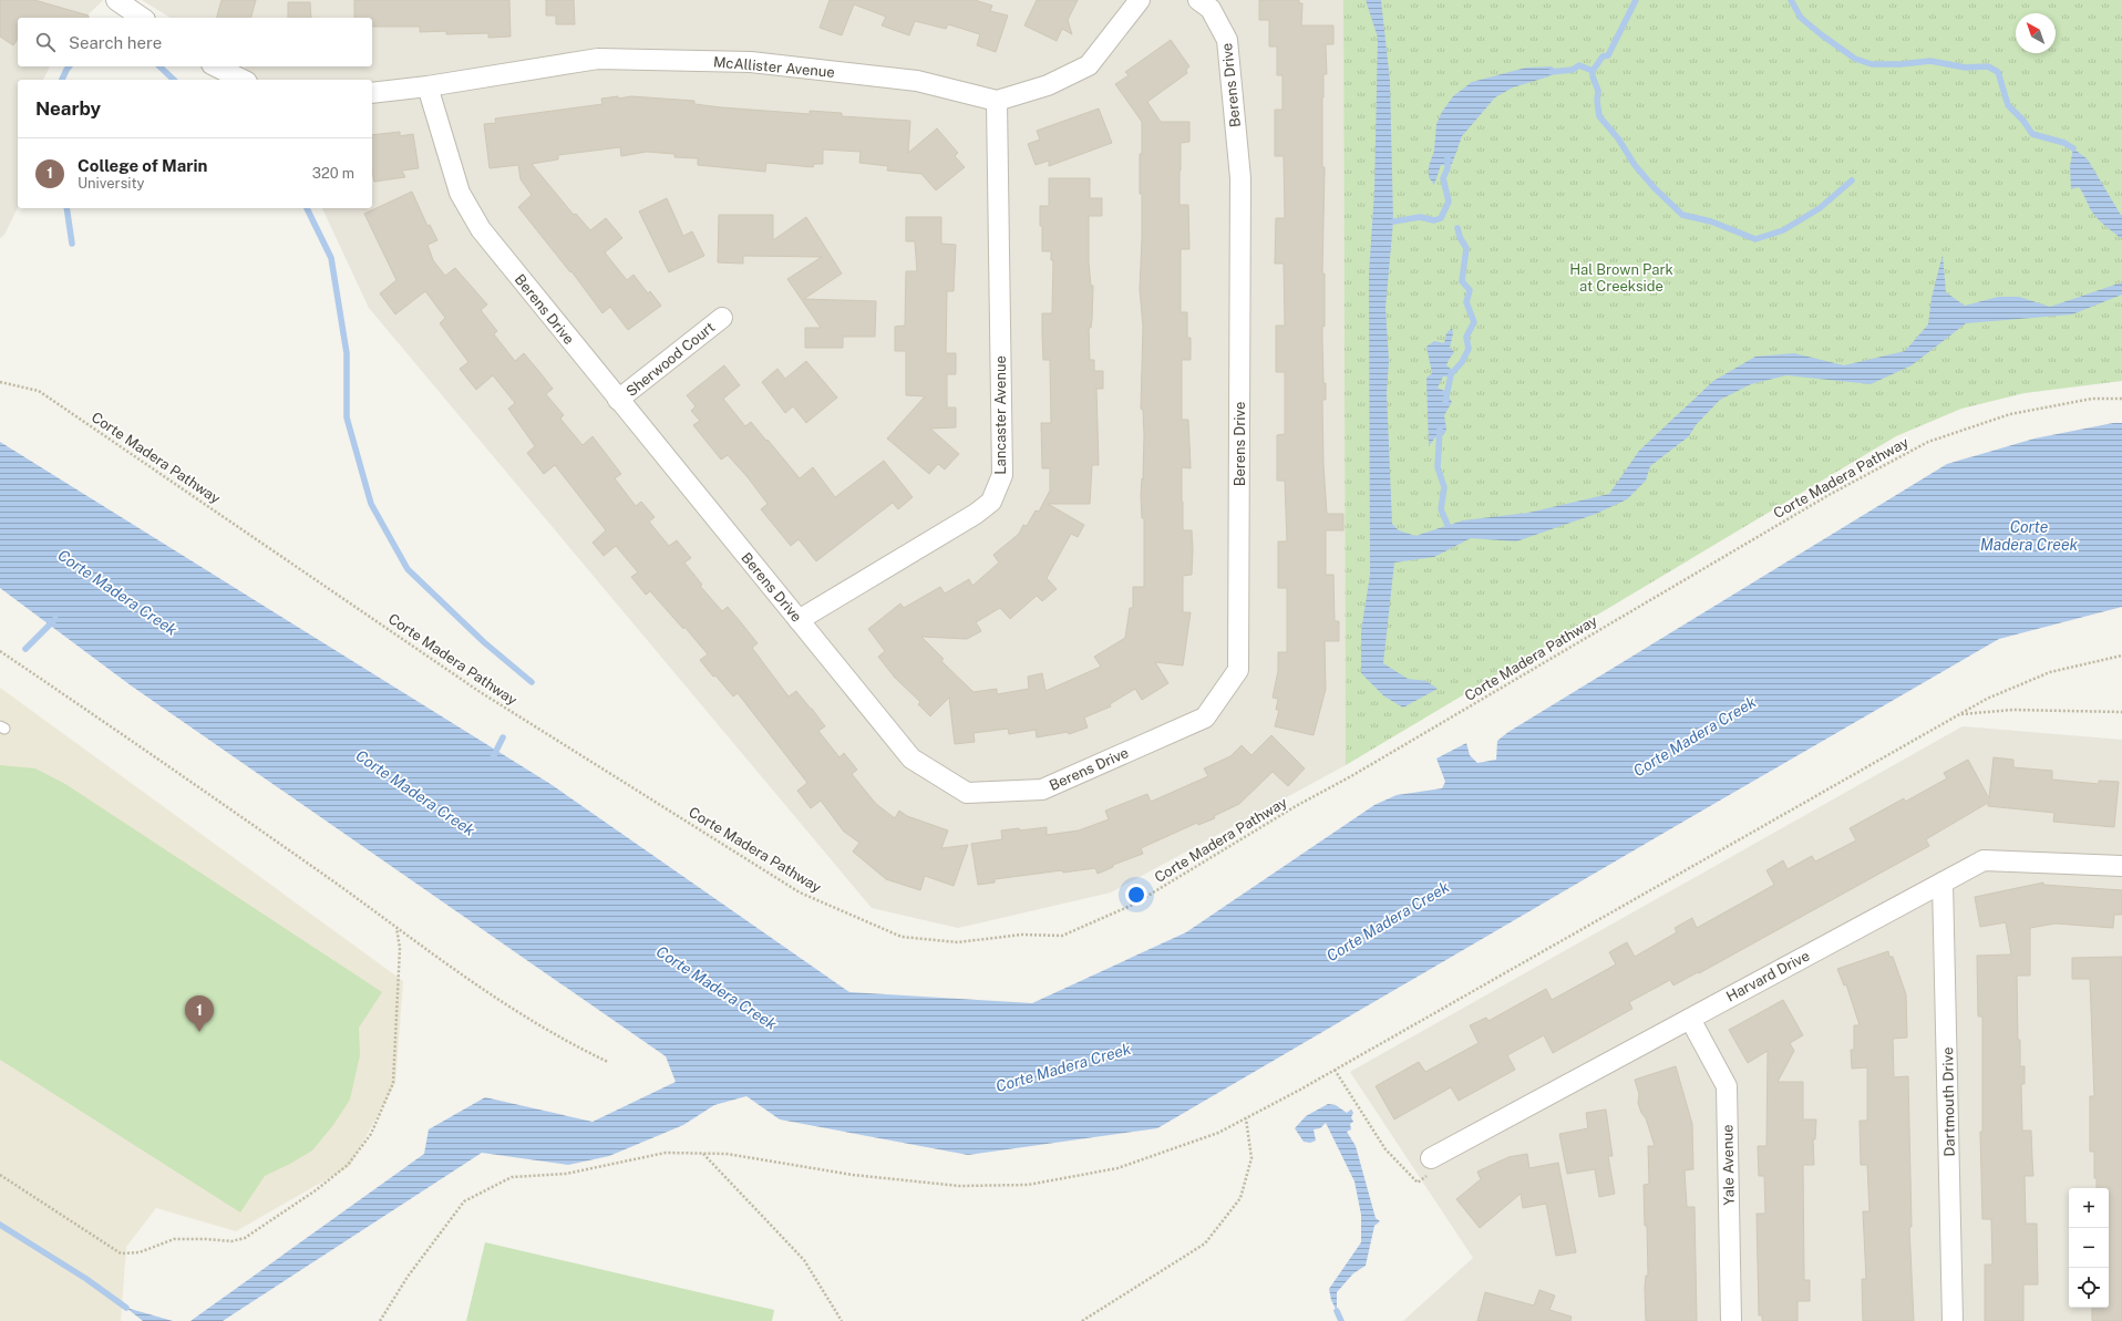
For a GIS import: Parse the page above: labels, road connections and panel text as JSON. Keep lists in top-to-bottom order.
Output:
{
  "streets": {
    "street": [
      "McAllister Avenue",
      "Berens Drive",
      "Sherwood Court",
      "Lancaster Avenue",
      "Harvard Drive",
      "Dartmouth Drive",
      "Yale Avenue"
    ],
    "path": ["Corte Madera Pathway"]
  },
  "crossings": [
    ["McAllister Avenue", "Berens Drive"],
    ["McAllister Avenue", "Lancaster Avenue"],
    ["Berens Drive", "Sherwood Court"],
    ["Berens Drive", "Lancaster Avenue"],
    ["Harvard Drive", "Dartmouth Drive"],
    ["Harvard Drive", "Yale Avenue"]
  ],
  "water": ["Corte Madera Creek"],
  "parks": ["Hal Brown Park at Creekside"],
  "north": "top left",
  "page": {
    "search": "Search here",
    "heading": "Nearby",
    "list": [
      {
        "mark": "1",
        "name": "College of Marin",
        "note": "University",
        "value": "320 m"
      }
    ],
    "pins": "1",
    "map_buttons": ["+", "−"]
  }
}
